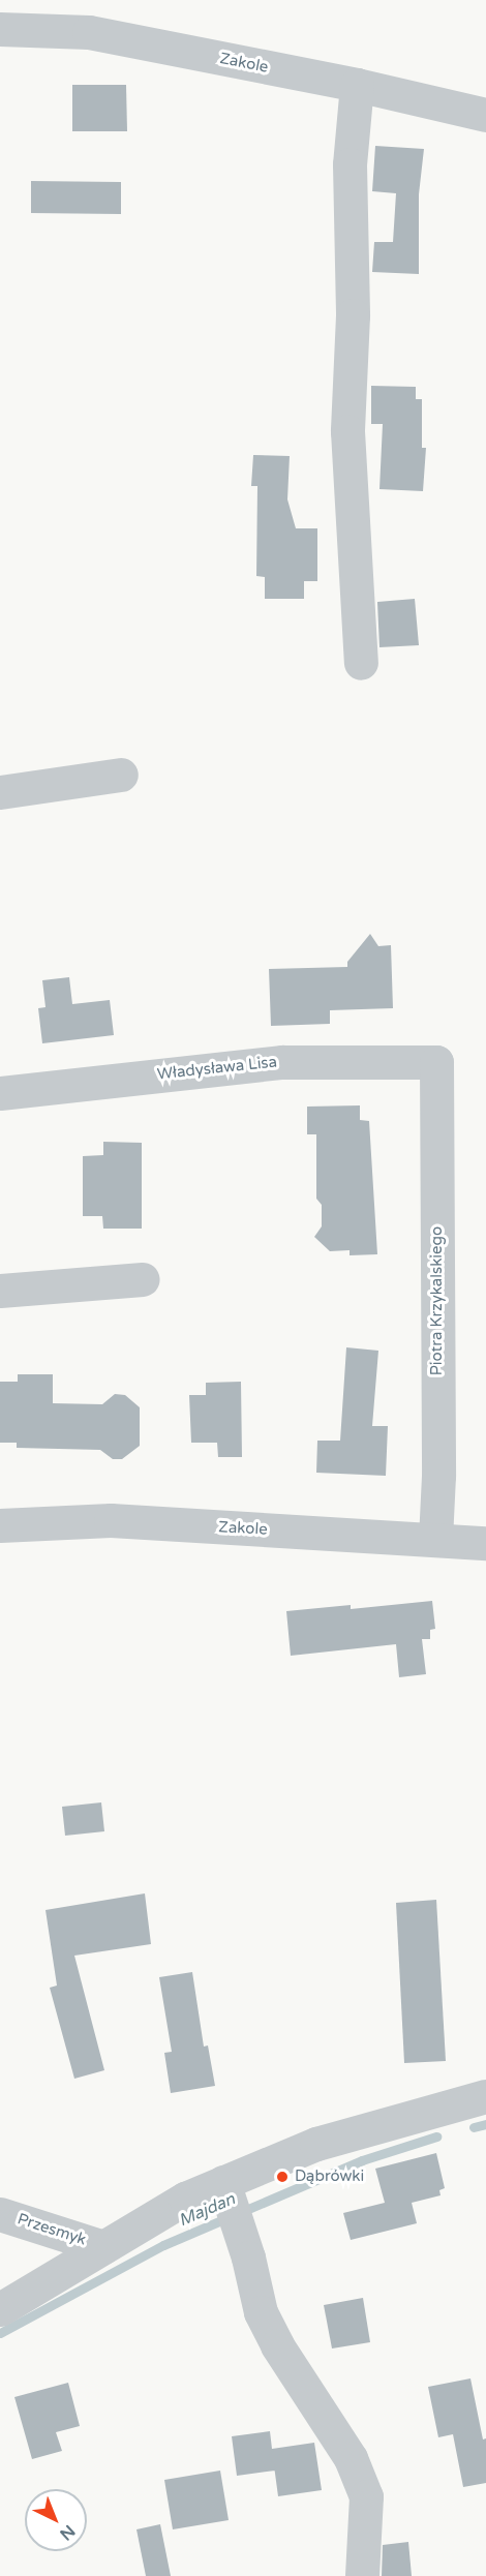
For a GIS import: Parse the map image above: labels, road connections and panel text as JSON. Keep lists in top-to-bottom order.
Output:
{
  "streets": {
    "street": [
      "Zakole",
      "Władysława Lisa",
      "Piotra Krzykalskiego",
      "Przesmyk"
    ]
  },
  "crossings": [
    ["Zakole", "Piotra Krzykalskiego"],
    ["Władysława Lisa", "Piotra Krzykalskiego"]
  ],
  "water": ["Majdan"],
  "places": ["Dąbrówki"],
  "north": "bottom right"
}
